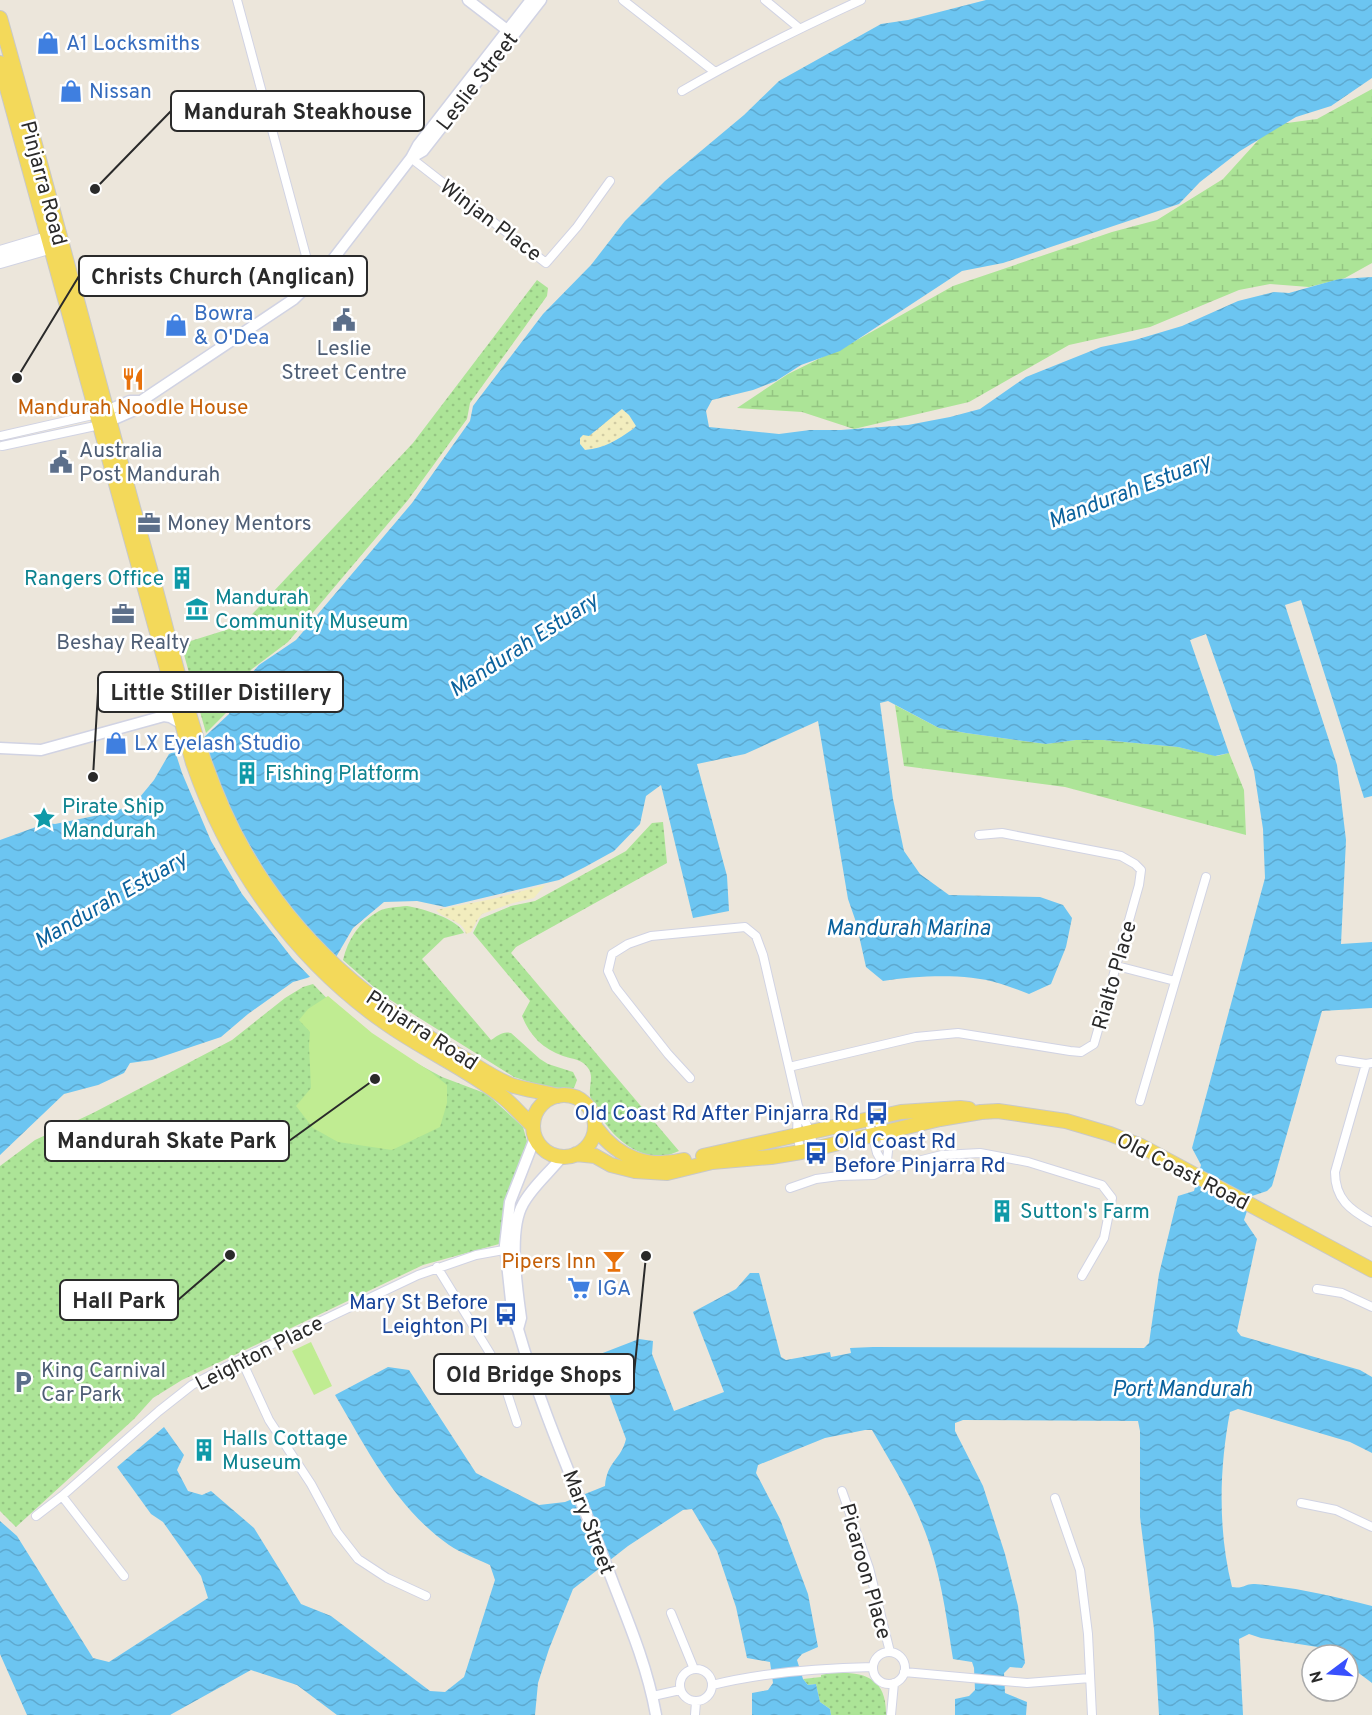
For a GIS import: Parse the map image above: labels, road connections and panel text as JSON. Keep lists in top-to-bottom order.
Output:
{
  "streets": {
    "main road": ["Pinjarra Road", "Old Coast Road"],
    "street": [
      "Leslie Street",
      "Winjan Place",
      "Rialto Place",
      "Leighton Place",
      "Mary Street",
      "Picaroon Place"
    ]
  },
  "crossings": [
    ["Leslie Street", "Pinjarra Road"],
    ["Leslie Street", "Winjan Place"],
    ["Pinjarra Road", "Old Coast Road"],
    ["Pinjarra Road", "Mary Street"],
    ["Old Coast Road", "Mary Street"],
    ["Leighton Place", "Mary Street"]
  ],
  "water": ["Mandurah Estuary", "Mandurah Marina", "Port Mandurah"],
  "places": {
    "shop": [
      "A1 Locksmiths",
      "Nissan",
      "Bowra & O'Dea",
      "LX Eyelash Studio"
    ],
    "other": [
      "Mandurah Steakhouse",
      "Christs Church (Anglican)",
      "Little Stiller Distillery",
      "Mandurah Skate Park",
      "Hall Park",
      "Old Bridge Shops"
    ],
    "public building": ["Leslie Street Centre", "Australia Post Mandurah"],
    "restaurant": ["Mandurah Noodle House"],
    "office": ["Money Mentors", "Beshay Realty"],
    "building": [
      "Rangers Office",
      "Fishing Platform",
      "Sutton's Farm",
      "Halls Cottage Museum"
    ],
    "museum": ["Mandurah Community Museum"],
    "place": ["Pirate Ship Mandurah"],
    "bus stop": ["Old Coast Rd After Pinjarra Rd", "Old Coast Rd Before Pinjarra Rd", "Mary St Before Leighton Pl"],
    "bar": ["Pipers Inn"],
    "supermarket": ["IGA"],
    "parking": ["King Carnival Car Park"]
  },
  "north": "left"
}
